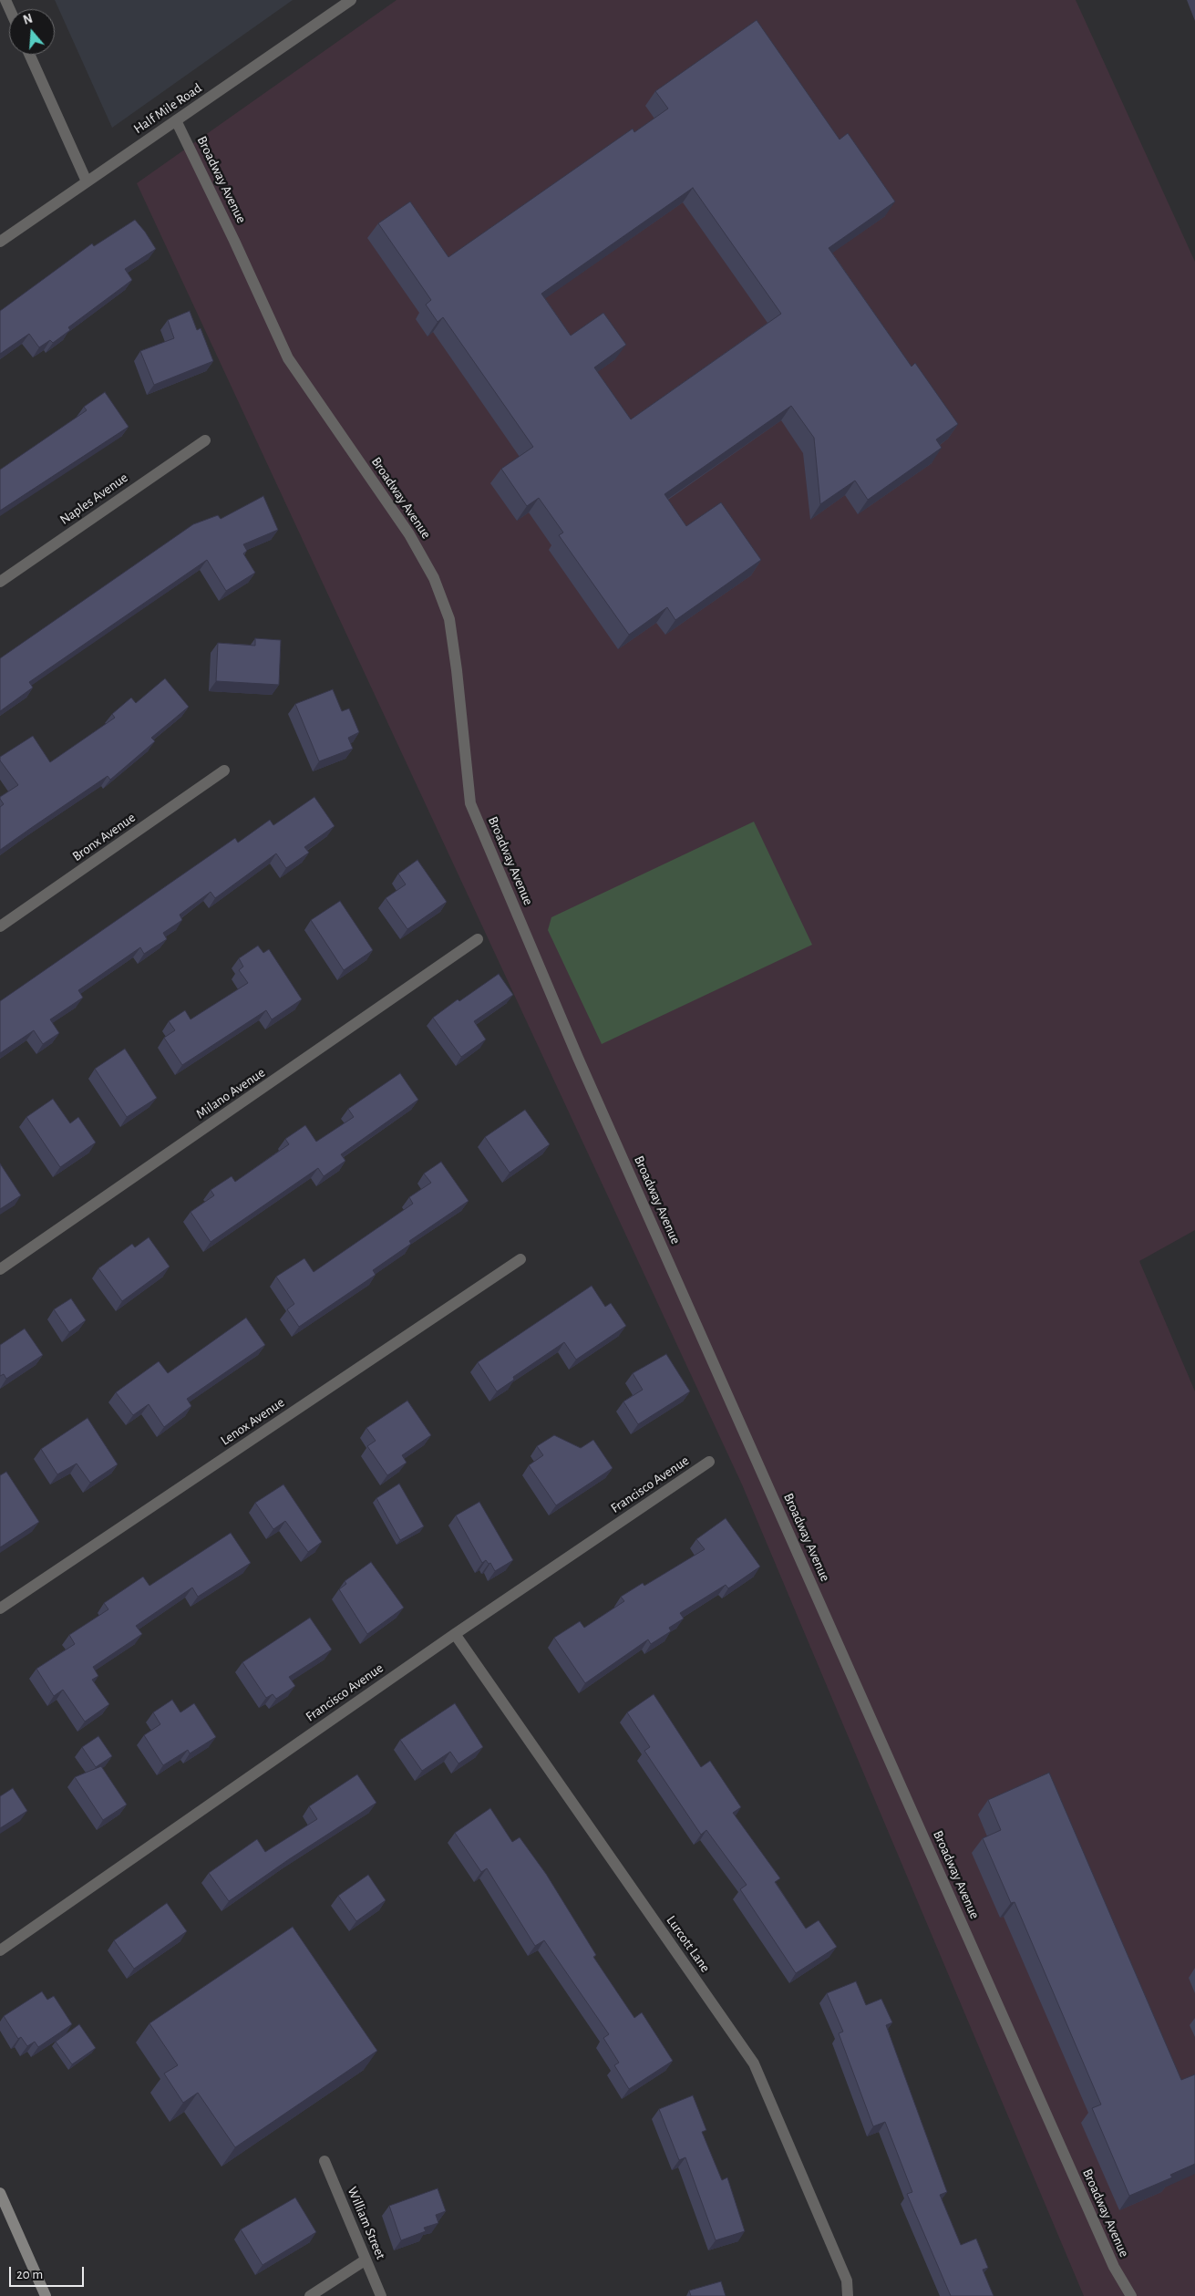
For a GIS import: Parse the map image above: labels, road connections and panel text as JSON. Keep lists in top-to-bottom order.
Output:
{
  "streets": {
    "street": [
      "Half Mile Road",
      "Broadway Avenue",
      "Naples Avenue",
      "Bronx Avenue",
      "Milano Avenue",
      "Lenox Avenue",
      "Francisco Avenue",
      "Lurcott Lane",
      "William Street"
    ]
  },
  "crossings": [
    ["Half Mile Road", "Broadway Avenue"],
    ["Francisco Avenue", "Lurcott Lane"]
  ],
  "scale_bar": "20 m",
  "north": "top"
}
